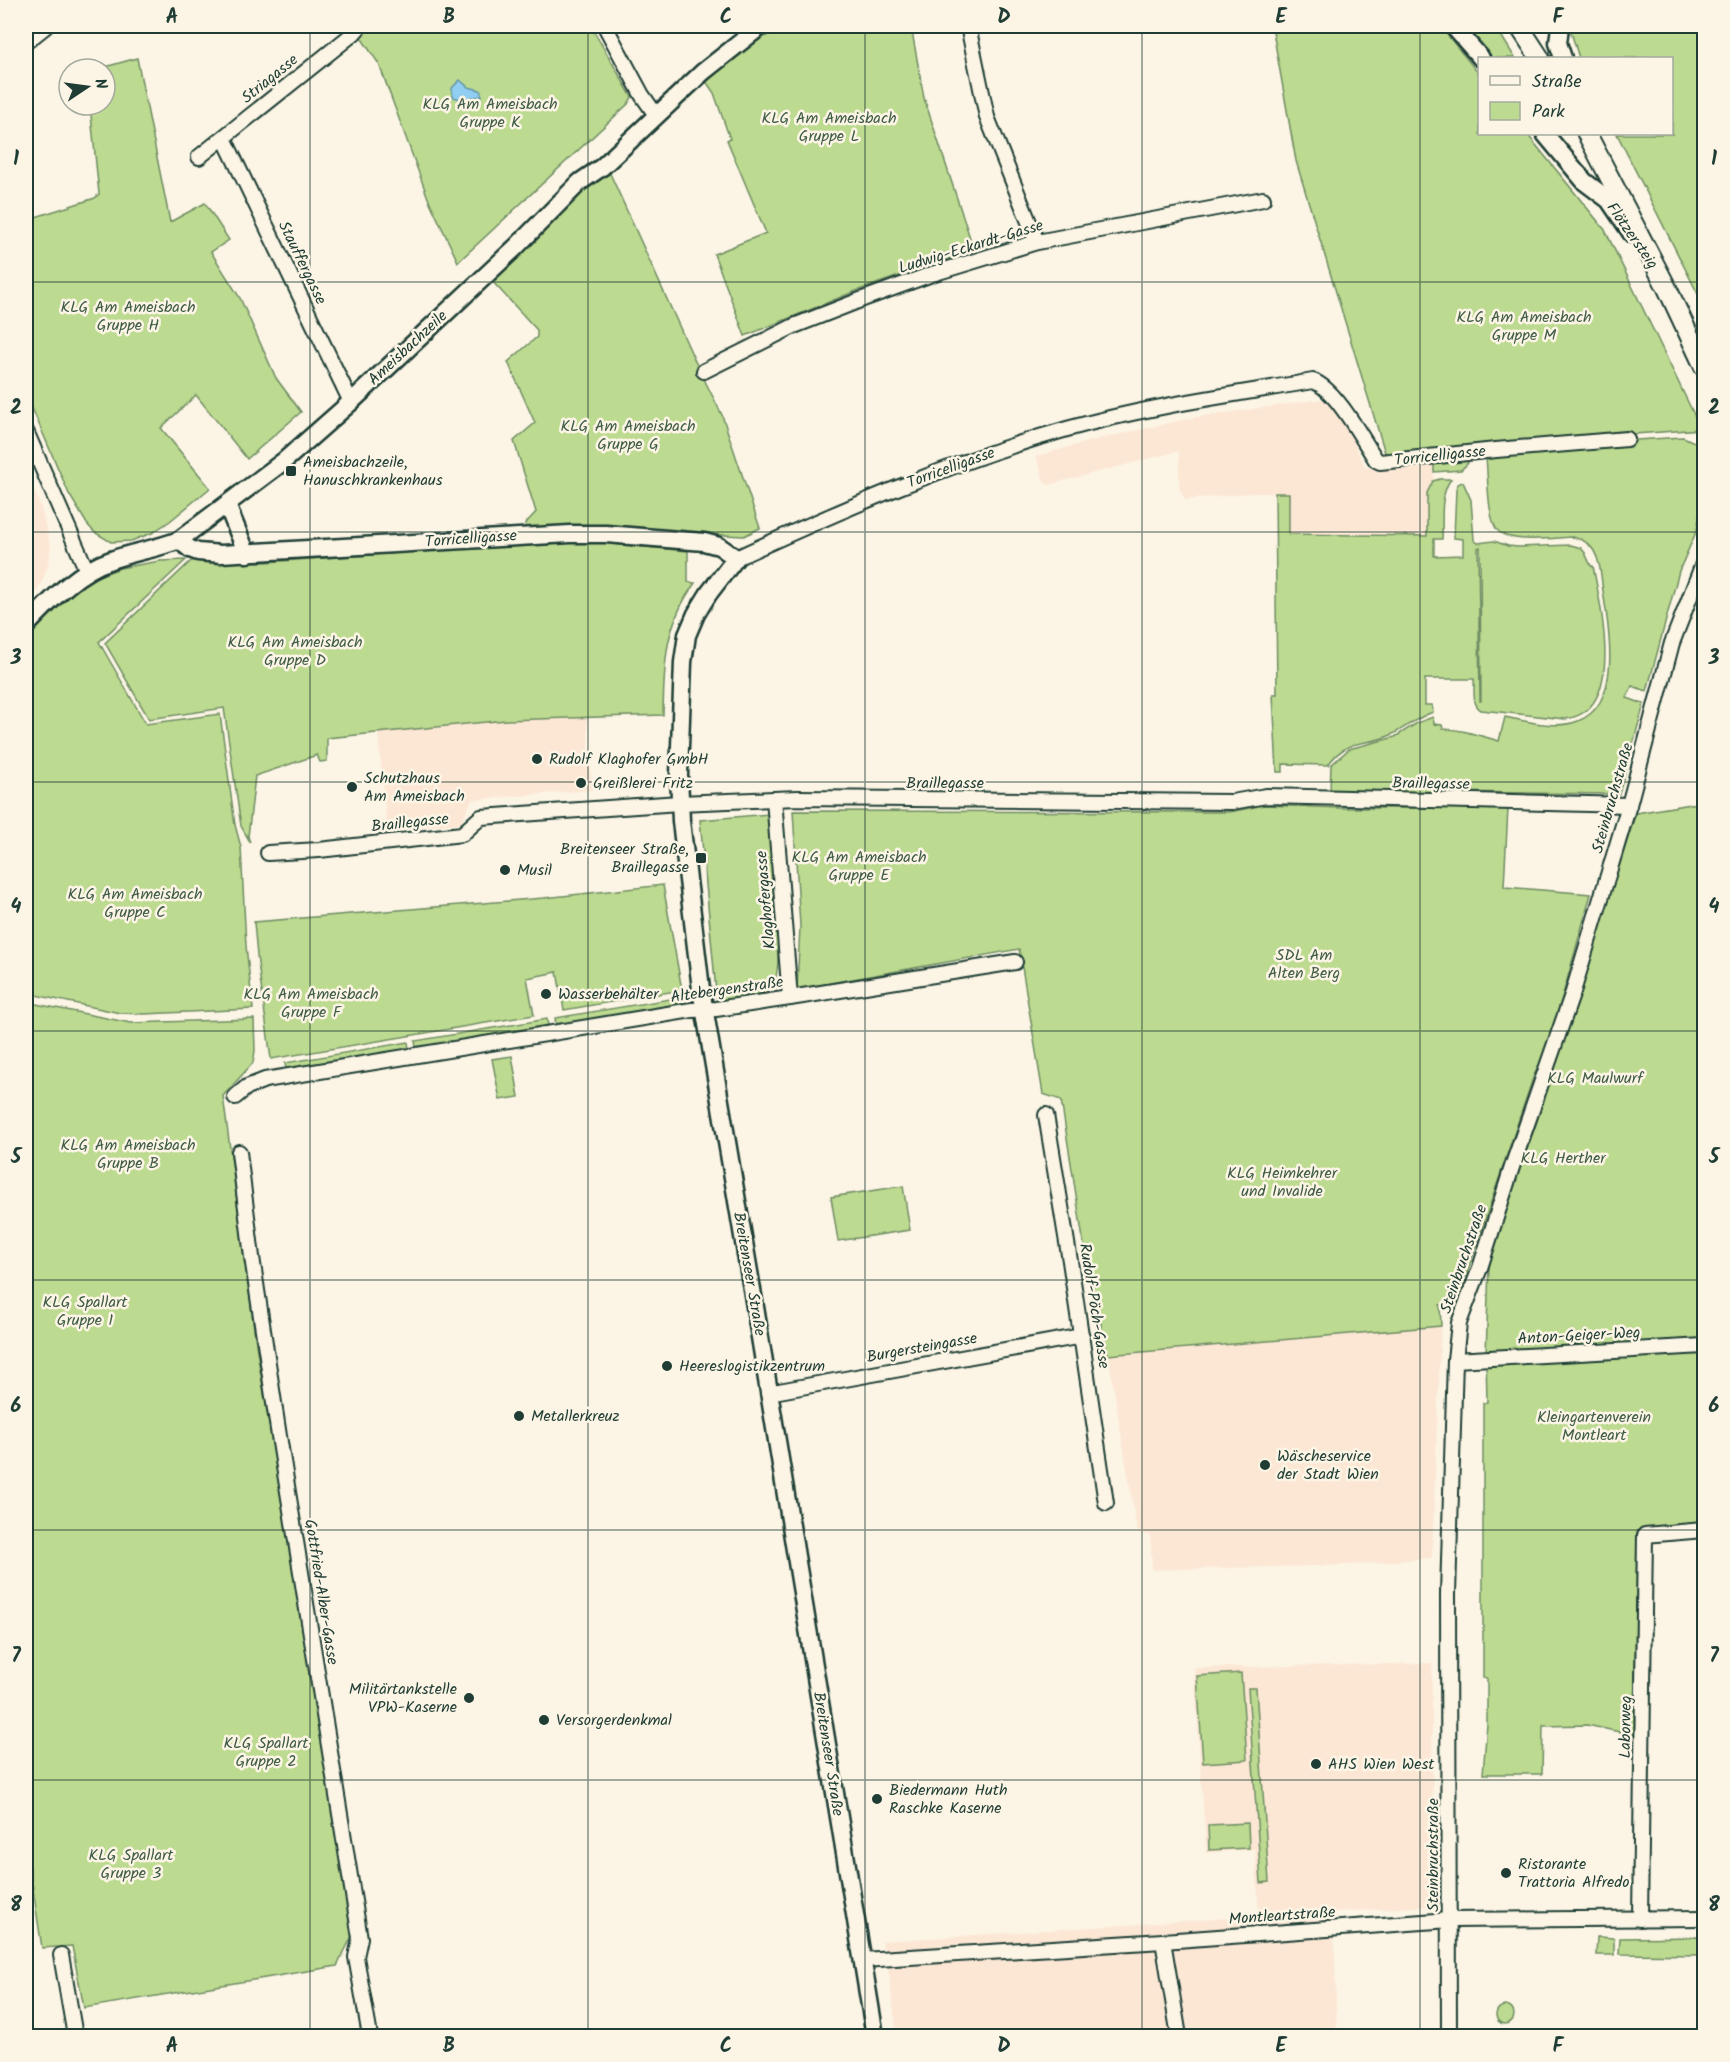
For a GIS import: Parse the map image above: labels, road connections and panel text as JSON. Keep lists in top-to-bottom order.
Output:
{
  "streets": {
    "main road": ["Flötzersteig"],
    "street": [
      "Striagasse",
      "Ludwig-Eckardt-Gasse",
      "Stauffergasse",
      "Ameisbachzeile",
      "Torricelligasse",
      "Braillegasse",
      "Steinbruchstraße",
      "Klaghofergasse",
      "Altebergenstraße",
      "Breitenseer Straße",
      "Rudolf-Pöch-Gasse",
      "Anton-Geiger-Weg",
      "Burgersteingasse",
      "Gottfried-Alber-Gasse",
      "Laborweg",
      "Montleartstraße"
    ]
  },
  "crossings": [
    ["Striagasse", "Stauffergasse"],
    ["Stauffergasse", "Ameisbachzeile"],
    ["Ameisbachzeile", "Torricelligasse"],
    ["Torricelligasse", "Breitenseer Straße"],
    ["Braillegasse", "Steinbruchstraße"],
    ["Braillegasse", "Klaghofergasse"],
    ["Braillegasse", "Breitenseer Straße"],
    ["Steinbruchstraße", "Anton-Geiger-Weg"],
    ["Steinbruchstraße", "Montleartstraße"],
    ["Klaghofergasse", "Altebergenstraße"],
    ["Altebergenstraße", "Breitenseer Straße"],
    ["Breitenseer Straße", "Burgersteingasse"],
    ["Breitenseer Straße", "Montleartstraße"],
    ["Rudolf-Pöch-Gasse", "Burgersteingasse"],
    ["Laborweg", "Montleartstraße"]
  ],
  "parks": [
    "KLG Am Ameisbach Gruppe K",
    "KLG Am Ameisbach Gruppe L",
    "KLG Am Ameisbach Gruppe H",
    "KLG Am Ameisbach Gruppe M",
    "KLG Am Ameisbach Gruppe G",
    "KLG Am Ameisbach Gruppe D",
    "KLG Am Ameisbach Gruppe E",
    "KLG Am Ameisbach Gruppe C",
    "SDL Am Alten Berg",
    "KLG Am Ameisbach Gruppe F",
    "KLG Maulwurf",
    "KLG Am Ameisbach Gruppe B",
    "KLG Herther",
    "KLG Heimkehrer und Invalide",
    "KLG Spallart Gruppe 1",
    "Kleingartenverein Montleart",
    "KLG Spallart Gruppe 2",
    "KLG Spallart Gruppe 3"
  ],
  "places": {
    "transit": ["Ameisbachzeile, Hanuschkrankenhaus", "Breitenseer Straße, Braillegasse"],
    "other": [
      "Rudolf Klaghofer GmbH",
      "Greißlerei Fritz",
      "Schutzhaus Am Ameisbach",
      "Musil",
      "Wasserbehälter",
      "Heereslogistikzentrum",
      "Metallerkreuz",
      "Wäscheservice der Stadt Wien",
      "Militärtankstelle VPW-Kaserne",
      "Versorgerdenkmal",
      "AHS Wien West",
      "Biedermann Huth Raschke Kaserne",
      "Ristorante Trattoria Alfredo"
    ]
  },
  "legend": ["Straße", "Park"],
  "north": "right",
  "grid": {
    "columns": [
      "A",
      "B",
      "C",
      "D",
      "E",
      "F"
    ],
    "rows": [
      "1",
      "2",
      "3",
      "4",
      "5",
      "6",
      "7",
      "8"
    ]
  }
}
